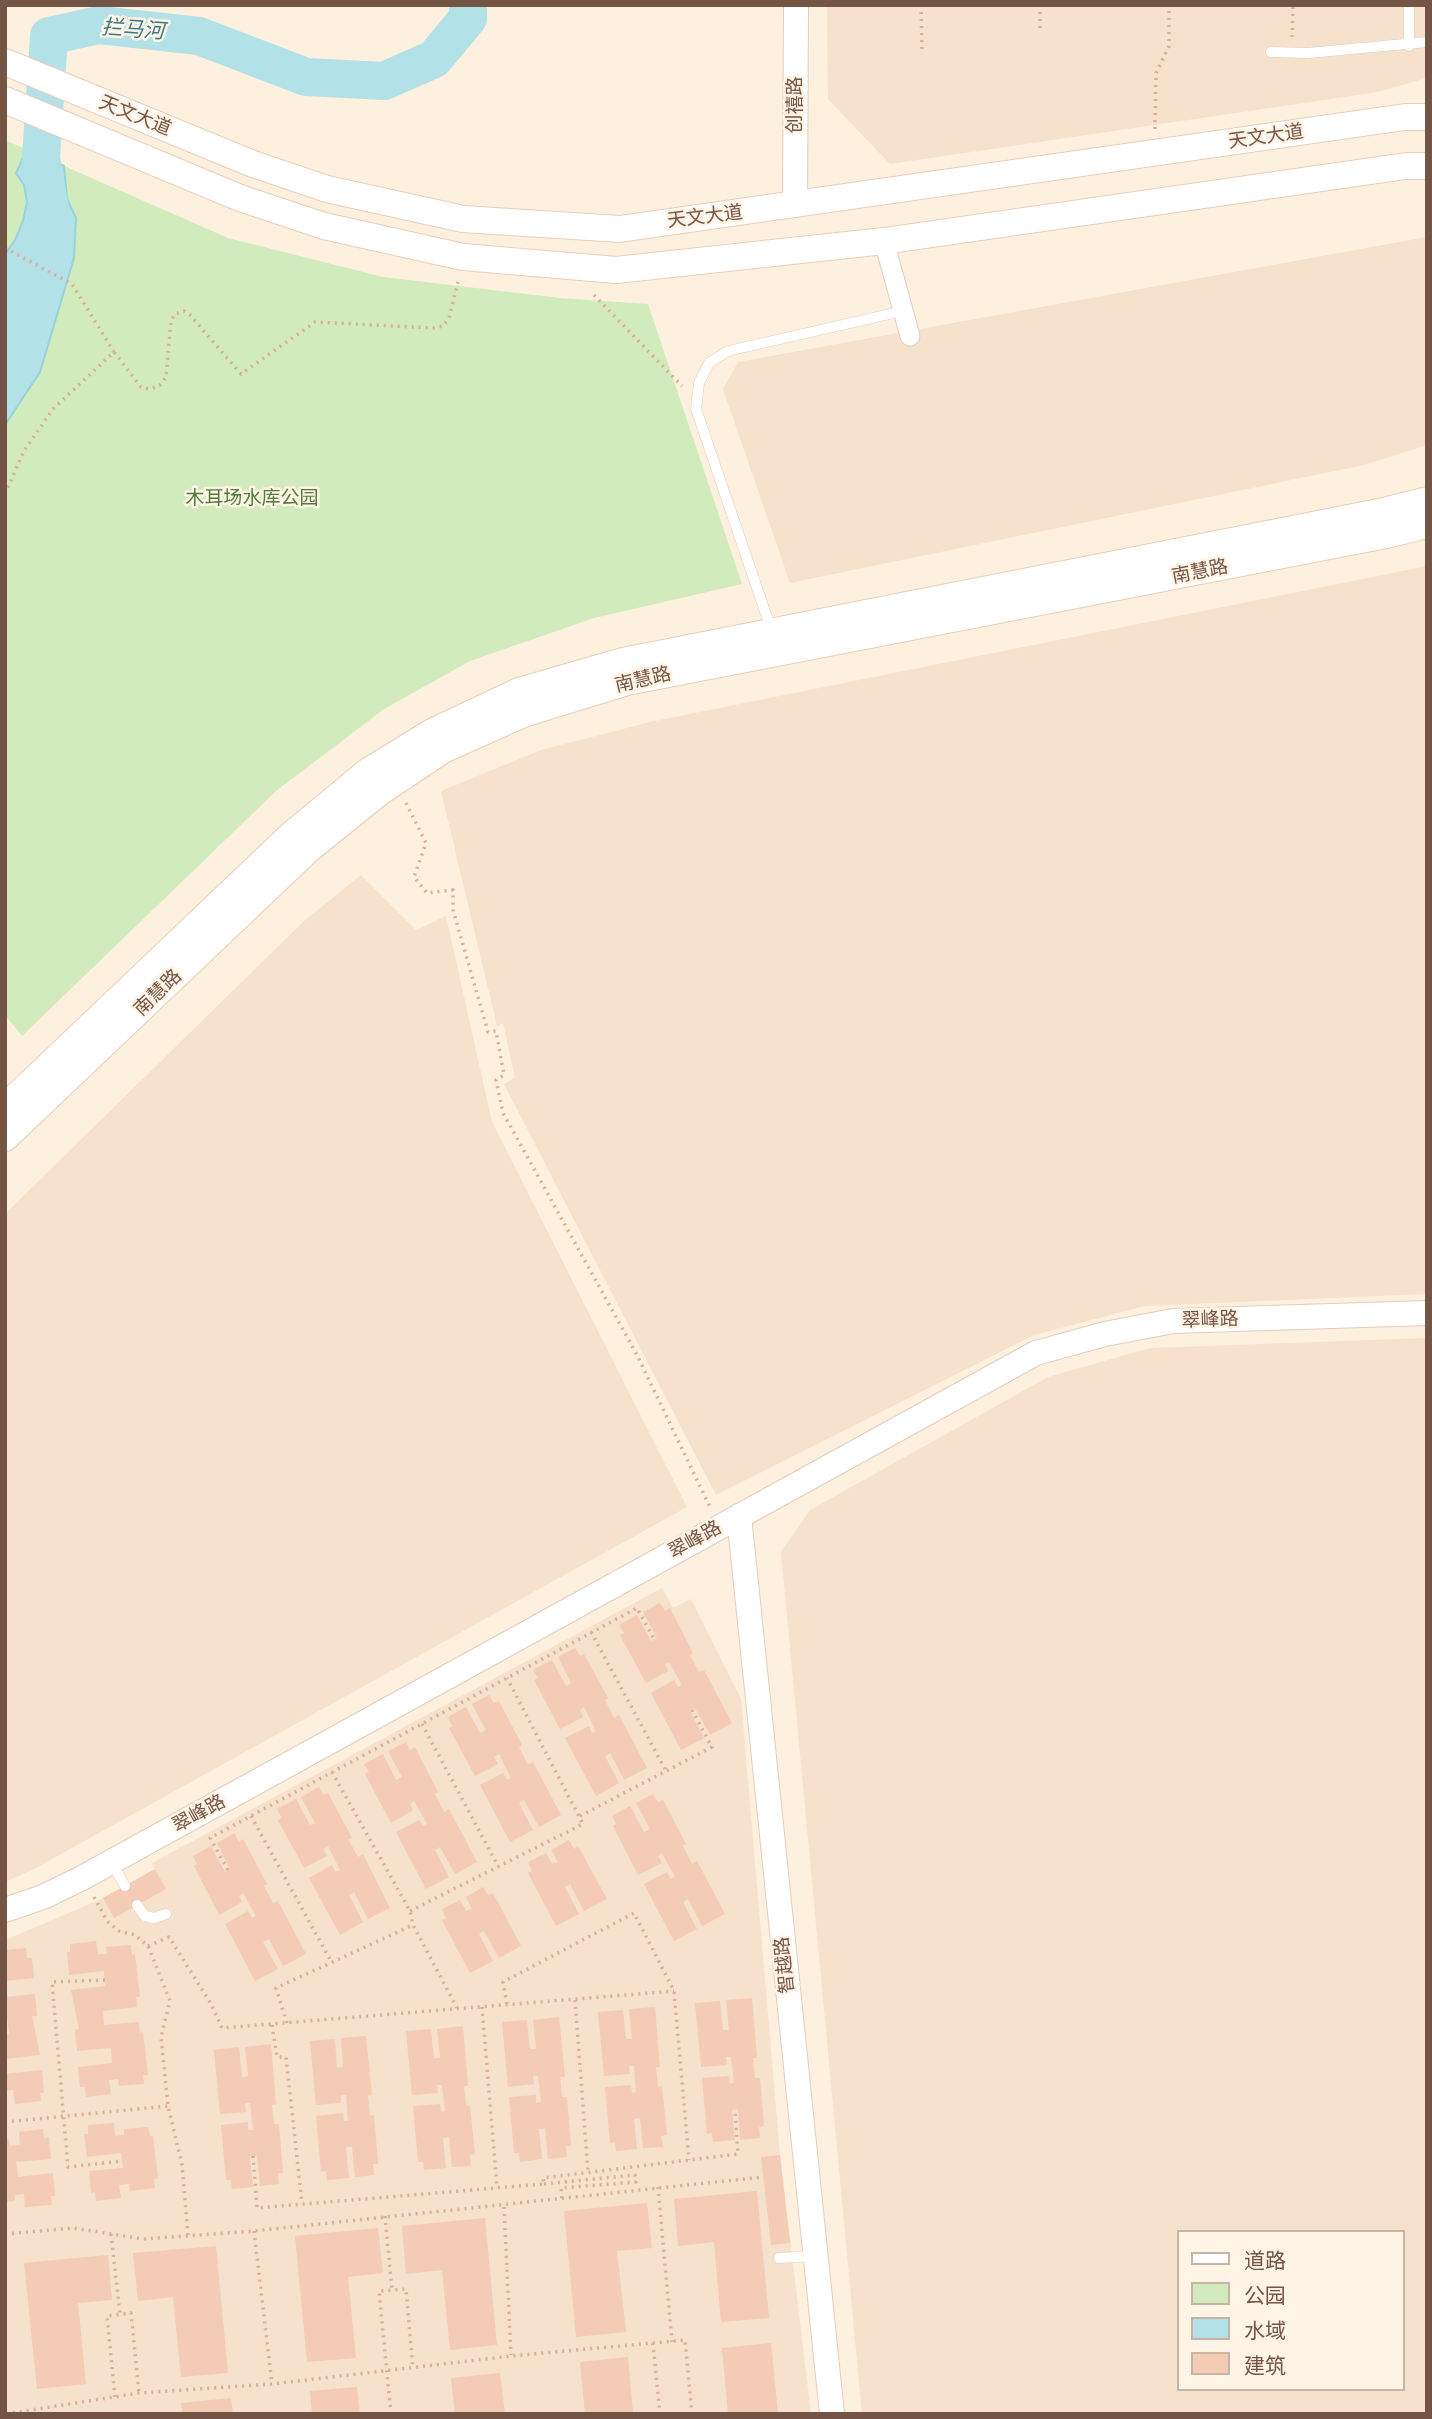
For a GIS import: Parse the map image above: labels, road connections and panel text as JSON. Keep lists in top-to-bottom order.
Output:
{
  "streets": {
    "main road": ["天文大道", "南慧路"],
    "street": ["创禧路", "翠峰路", "智越路"]
  },
  "crossings": [
    ["创禧路", "天文大道"],
    ["翠峰路", "智越路"]
  ],
  "water": ["拦马河"],
  "parks": ["木耳场水库公园"],
  "legend": [
    "道路",
    "公园",
    "水域",
    "建筑"
  ]
}
